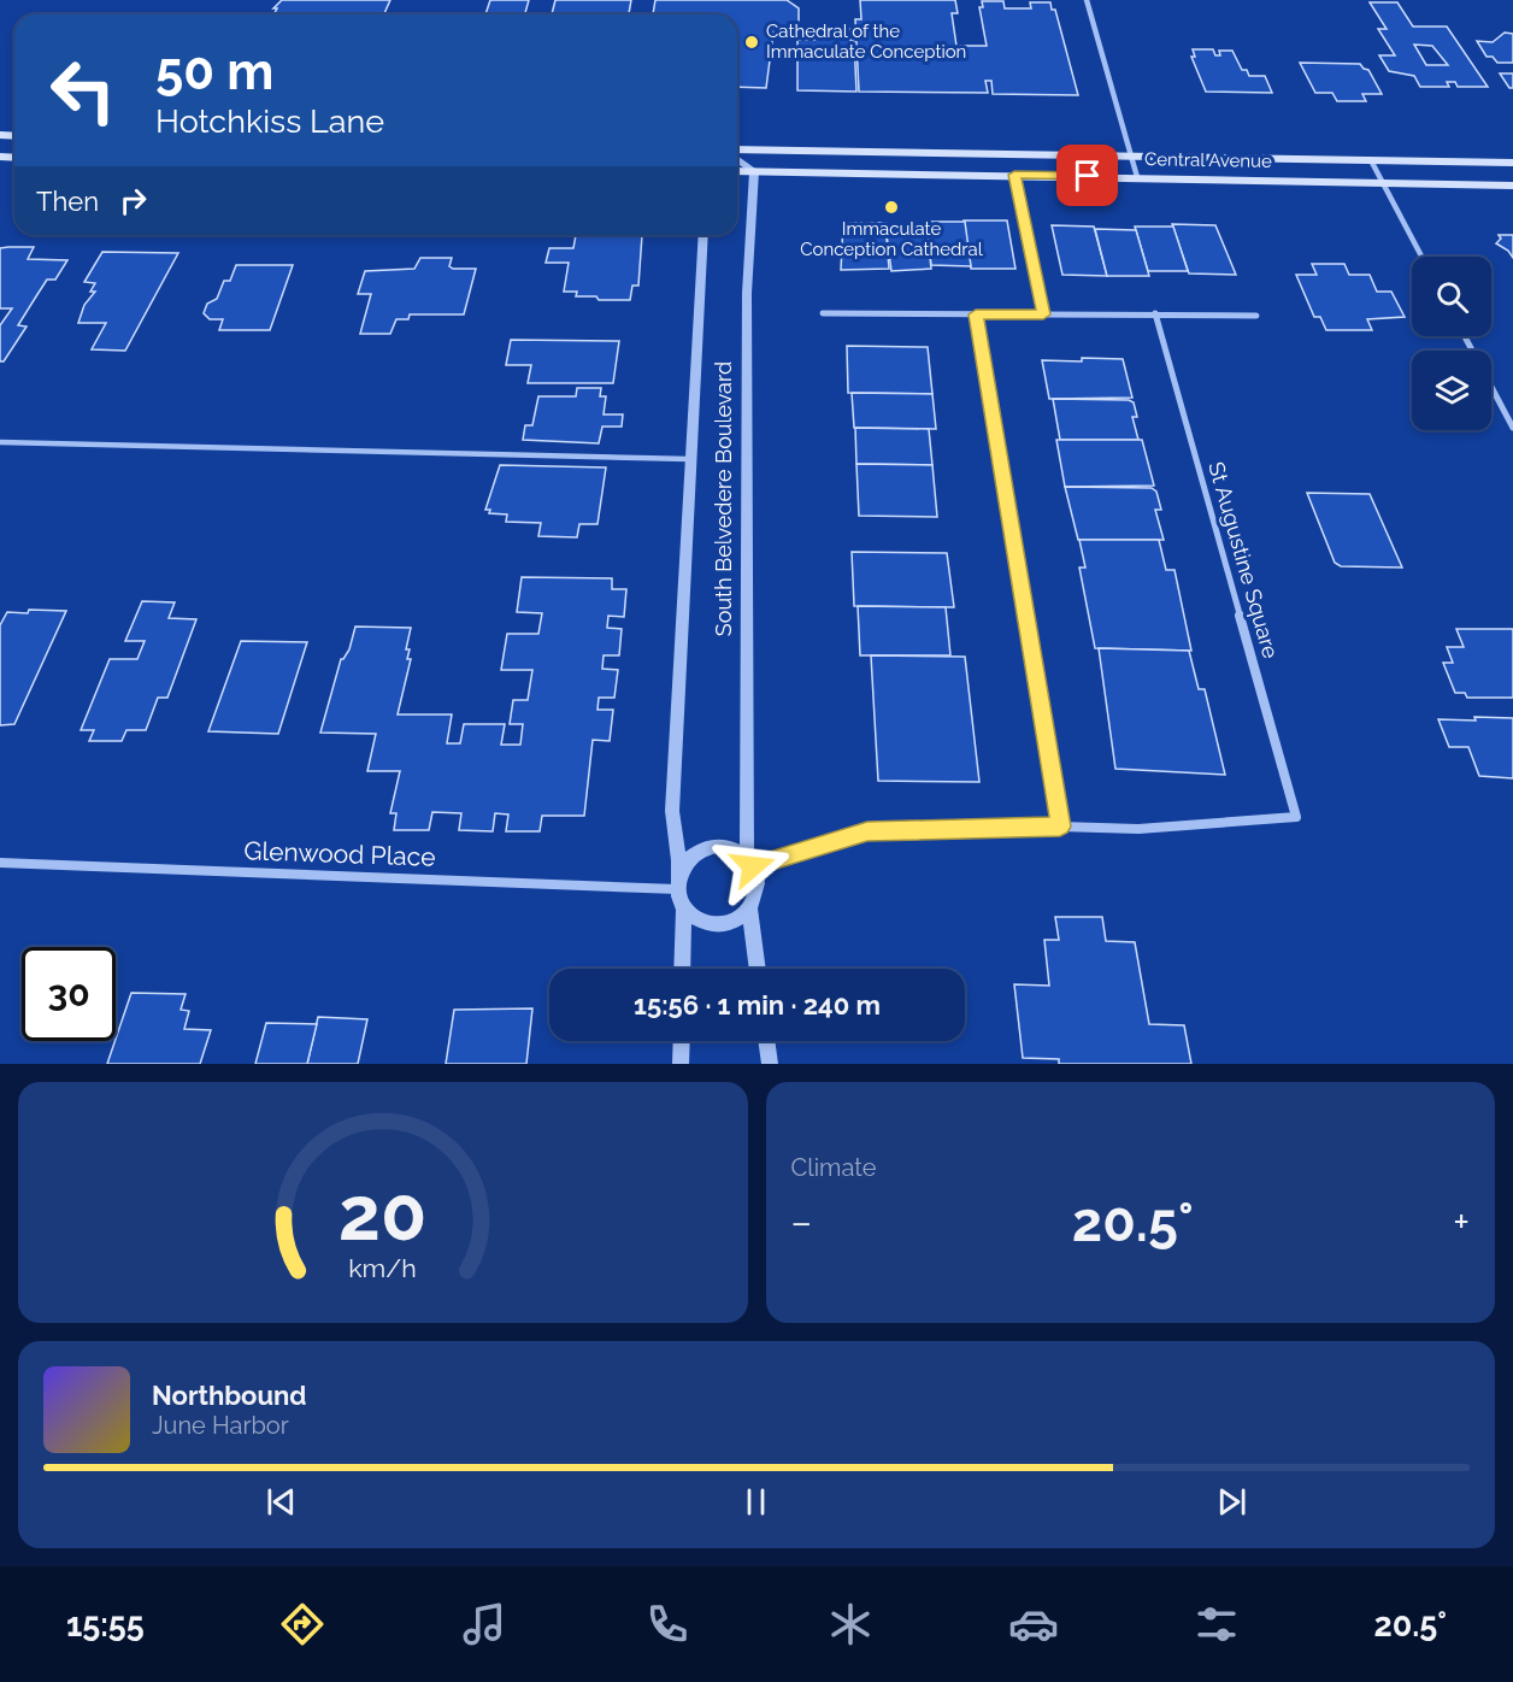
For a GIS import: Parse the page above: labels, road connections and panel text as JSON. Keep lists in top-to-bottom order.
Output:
{
  "streets": {
    "main road": ["Central Avenue"],
    "street": ["South Belvedere Boulevard", "St Augustine Square", "Glenwood Place"]
  },
  "crossings": [
    ["Central Avenue", "South Belvedere Boulevard"],
    ["South Belvedere Boulevard", "Glenwood Place"]
  ],
  "places": ["Cathedral of the Immaculate Conception", "Immaculate Conception Cathedral"],
  "page": {
    "turn": ["50 m", "Hotchkiss Lane"],
    "then": "Then",
    "limit": "30",
    "trip": "15:56 · 1 min · 240 m",
    "tile": "Climate",
    "heat": ["−", "20.5°", "+"],
    "song": ["Northbound", "June Harbor"],
    "tabs": ["15:55", "20.5°"],
    "gauge": ["20", "km/h"]
  }
}
